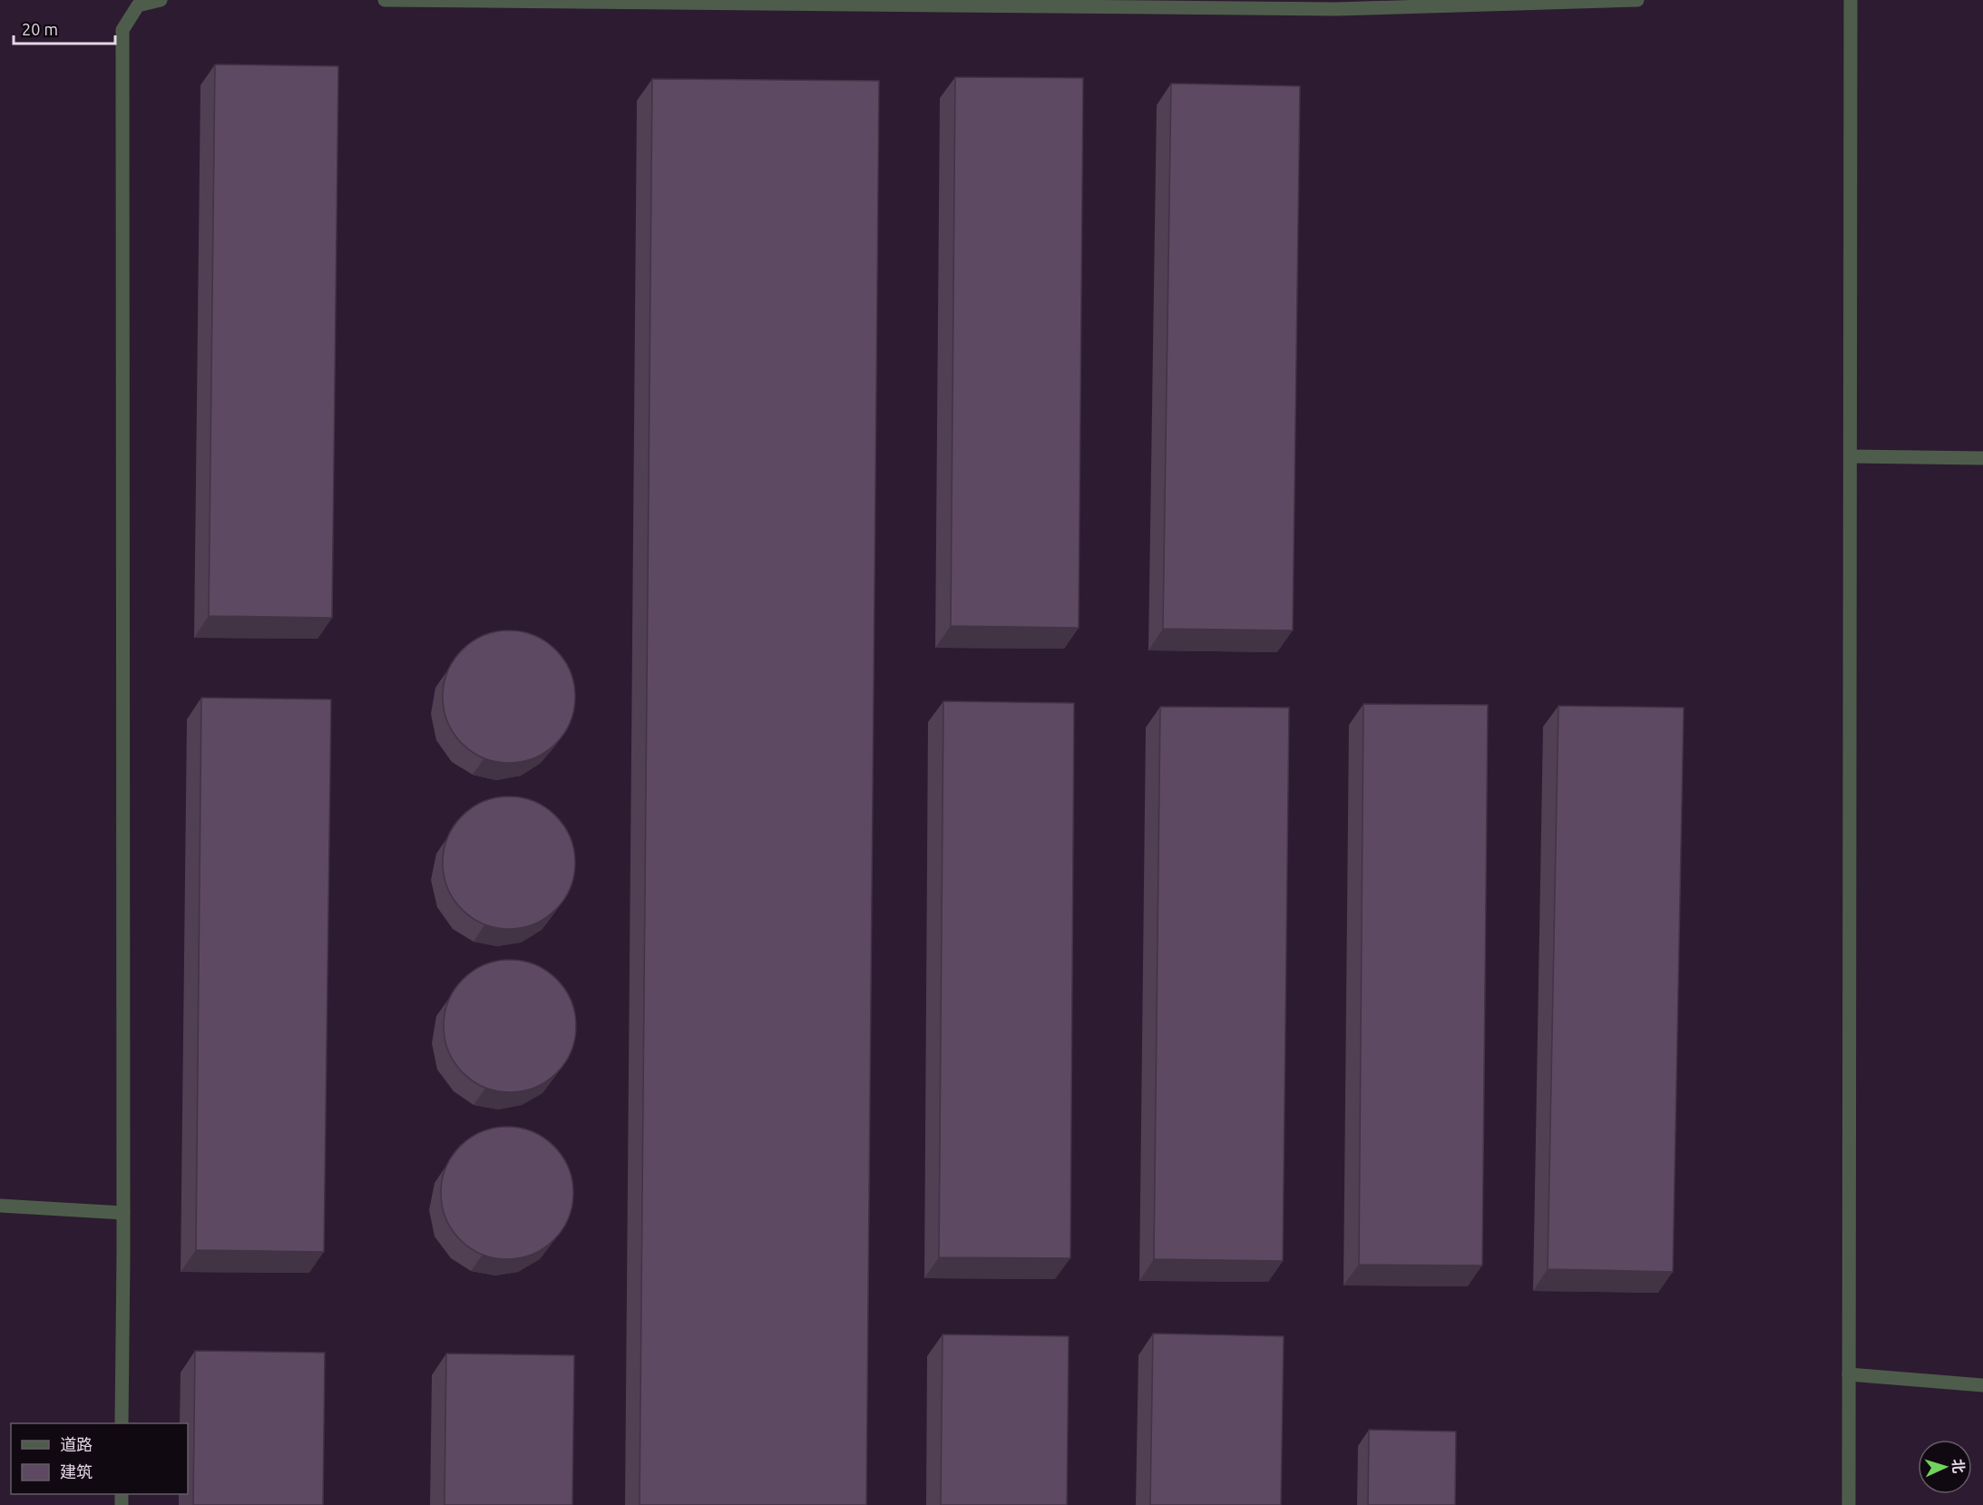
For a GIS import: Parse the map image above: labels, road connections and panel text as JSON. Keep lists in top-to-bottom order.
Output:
{
  "legend": ["道路", "建筑"],
  "scale_bar": "20 m",
  "north": "right"
}
